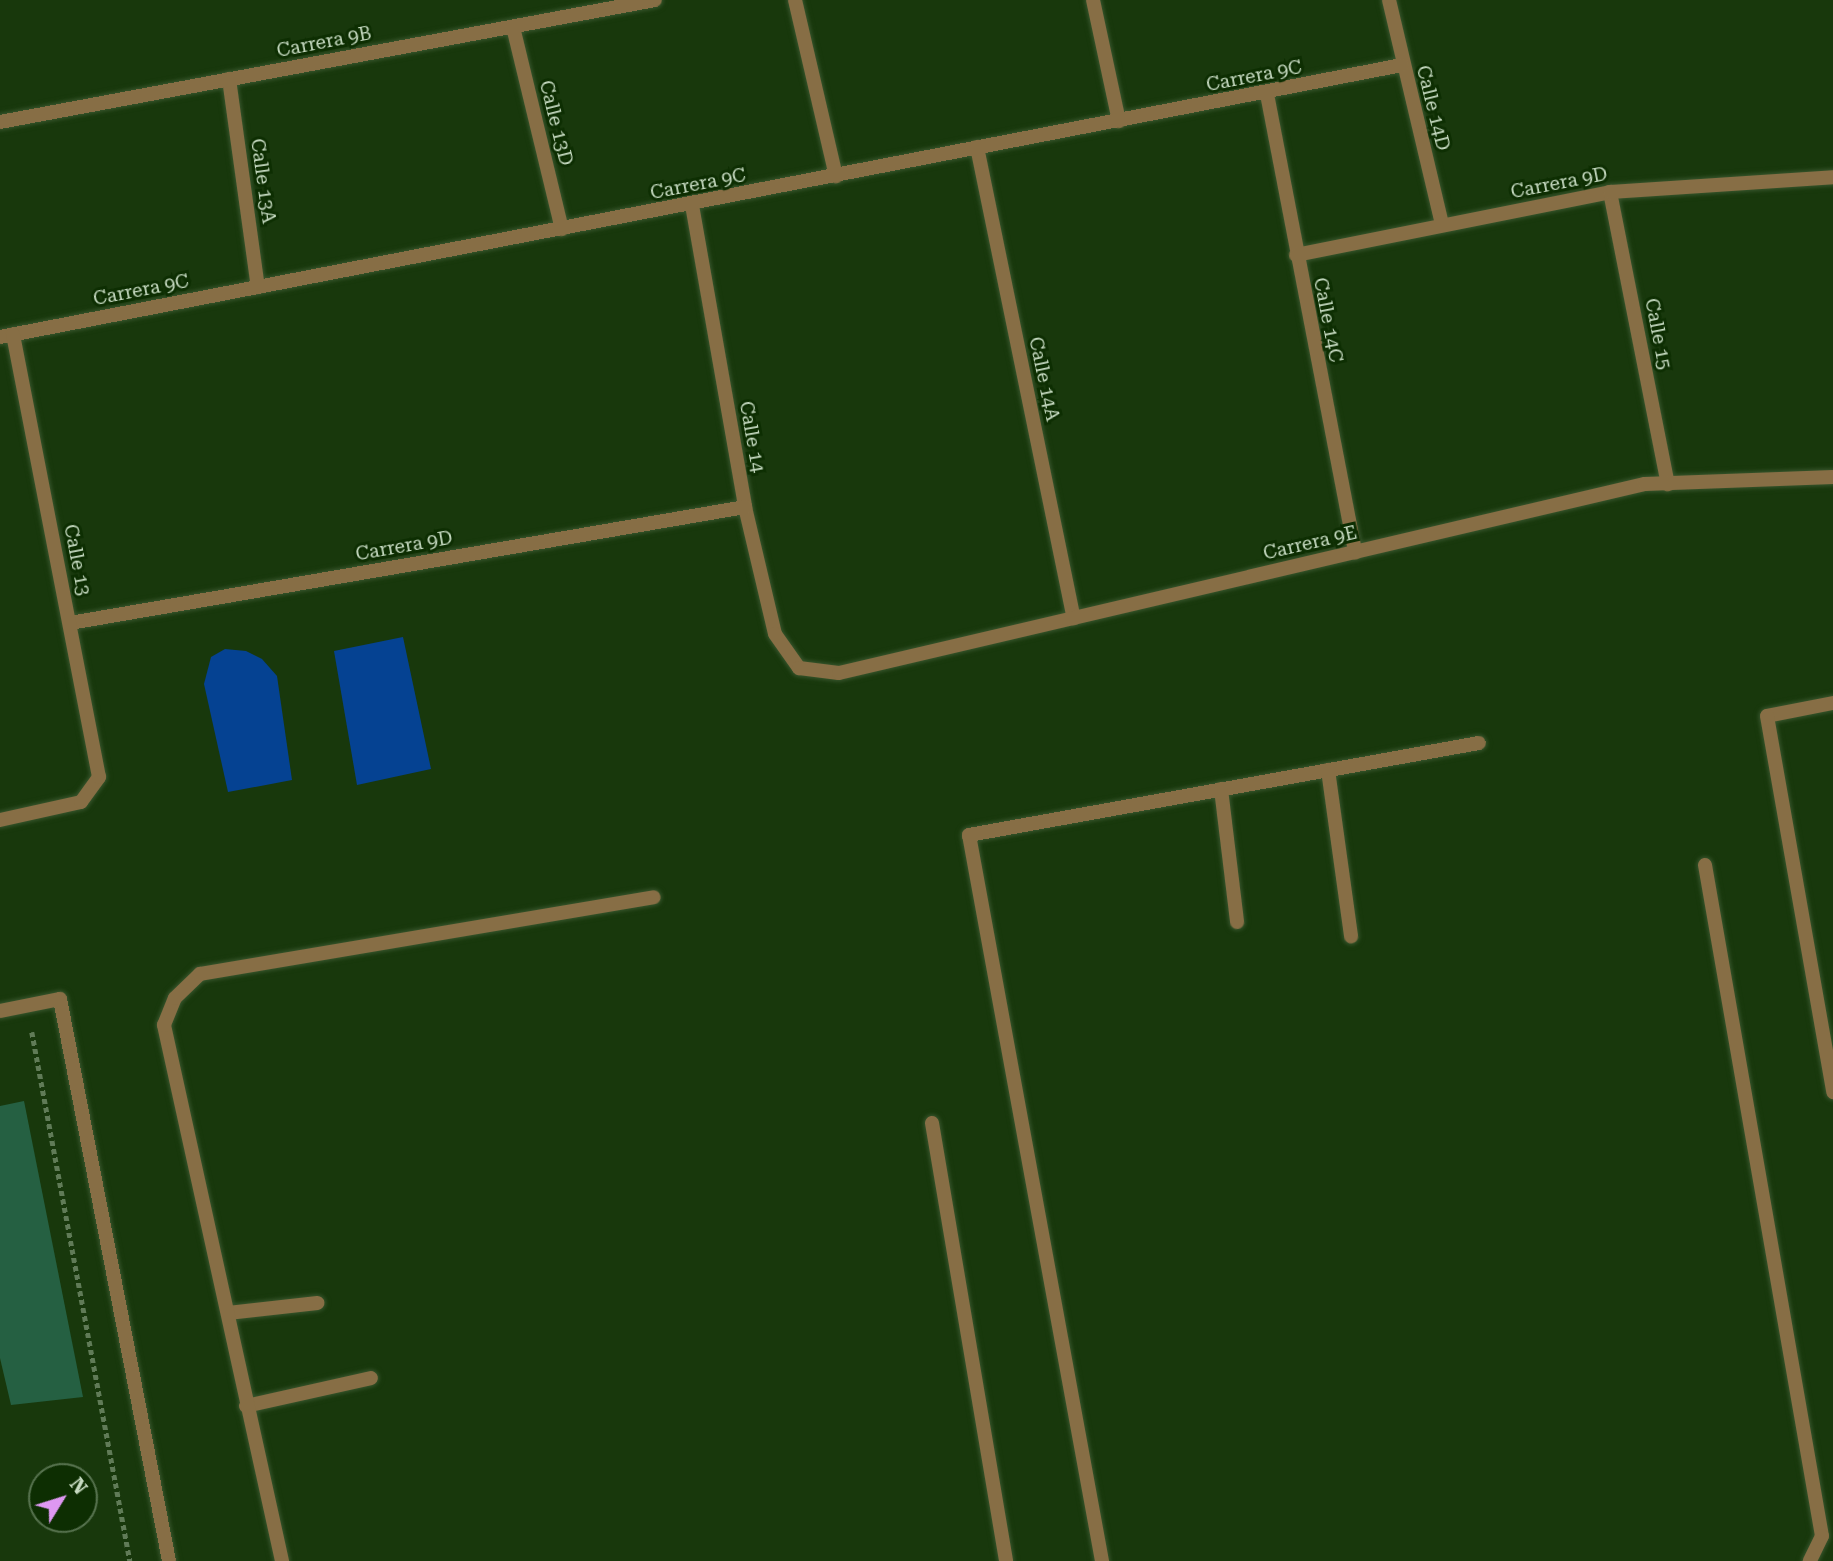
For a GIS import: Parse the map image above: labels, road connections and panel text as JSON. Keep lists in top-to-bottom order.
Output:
{
  "streets": {
    "street": [
      "Carrera 9B",
      "Carrera 9C",
      "Calle 14D",
      "Calle 13D",
      "Calle 13A",
      "Carrera 9D",
      "Calle 14C",
      "Calle 15",
      "Calle 14A",
      "Calle 14",
      "Carrera 9E",
      "Calle 13"
    ]
  },
  "crossings": [
    ["Carrera 9B", "Calle 13D"],
    ["Carrera 9B", "Calle 13A"],
    ["Carrera 9C", "Calle 14D"],
    ["Carrera 9C", "Calle 13D"],
    ["Carrera 9C", "Calle 13A"],
    ["Carrera 9C", "Calle 14C"],
    ["Carrera 9C", "Calle 14A"],
    ["Carrera 9C", "Calle 14"],
    ["Carrera 9C", "Calle 13"],
    ["Calle 14D", "Carrera 9D"],
    ["Carrera 9D", "Calle 14C"],
    ["Carrera 9D", "Calle 15"],
    ["Carrera 9D", "Calle 14"],
    ["Carrera 9D", "Calle 13"],
    ["Calle 14C", "Carrera 9E"],
    ["Calle 15", "Carrera 9E"],
    ["Calle 14A", "Carrera 9E"],
    ["Calle 14", "Carrera 9E"]
  ],
  "north": "top right"
}
